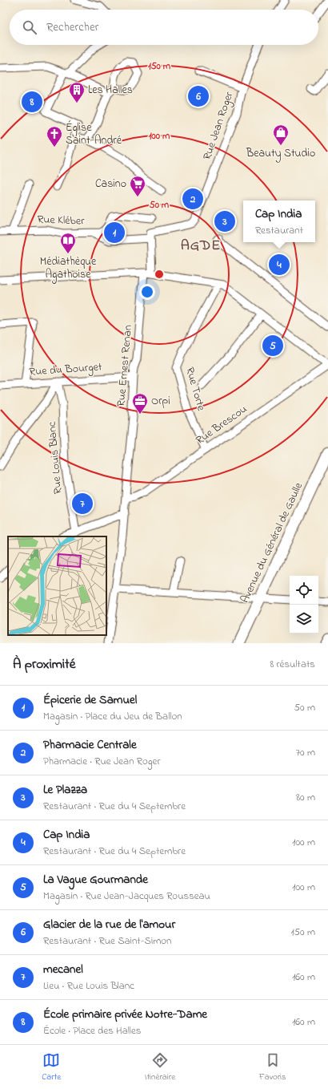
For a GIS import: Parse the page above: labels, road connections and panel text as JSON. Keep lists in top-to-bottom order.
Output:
{
  "streets": {
    "main road": ["Avenue du Général de Gaulle"],
    "street": [
      "Rue Jean Roger",
      "Rue Kléber",
      "Rue Ernest Renan",
      "Rue du Bourget",
      "Rue Torte",
      "Rue Brescou",
      "Rue Louis Blanc"
    ]
  },
  "crossings": [
    ["Rue Ernest Renan", "Rue du Bourget"],
    ["Rue Ernest Renan", "Rue Brescou"],
    ["Rue du Bourget", "Rue Louis Blanc"],
    ["Rue Torte", "Rue Brescou"]
  ],
  "districts": ["AGDE"],
  "places": {
    "building": ["Les Halles"],
    "shop": ["Beauty Studio"],
    "church": ["Église Saint-André"],
    "supermarket": ["Casino"],
    "library": ["Médiathèque Agathoise"],
    "office": ["Orpi"]
  },
  "page": {
    "search": "Rechercher",
    "pins": [
      "6",
      "8",
      "2",
      "3",
      "1",
      "4",
      "5",
      "7"
    ],
    "popup": ["Cap India", "Restaurant"],
    "heading": ["À proximité", "8 résultats"],
    "list": [
      {
        "mark": "1",
        "name": "Épicerie de Samuel",
        "note": "Magasin · Place du Jeu de Ballon",
        "value": "50 m"
      },
      {
        "mark": "2",
        "name": "Pharmacie Centrale",
        "note": "Pharmacie · Rue Jean Roger",
        "value": "70 m"
      },
      {
        "mark": "3",
        "name": "Le Plazza",
        "note": "Restaurant · Rue du 4 Septembre",
        "value": "80 m"
      },
      {
        "mark": "4",
        "name": "Cap India",
        "note": "Restaurant · Rue du 4 Septembre",
        "value": "100 m"
      },
      {
        "mark": "5",
        "name": "La Vague Gourmande",
        "note": "Magasin · Rue Jean-Jacques Rousseau",
        "value": "100 m"
      },
      {
        "mark": "6",
        "name": "Glacier de la rue de l'amour",
        "note": "Restaurant · Rue Saint-Simon",
        "value": "150 m"
      },
      {
        "mark": "7",
        "name": "mecanel",
        "note": "Lieu · Rue Louis Blanc",
        "value": "160 m"
      },
      {
        "mark": "8",
        "name": "École primaire privée Notre-Dame",
        "note": "École · Place des Halles",
        "value": "160 m"
      }
    ],
    "nav": ["Carte", "Itinéraire", "Favoris"]
  },
  "rings": ["150 m", "100 m", "50 m"]
}
